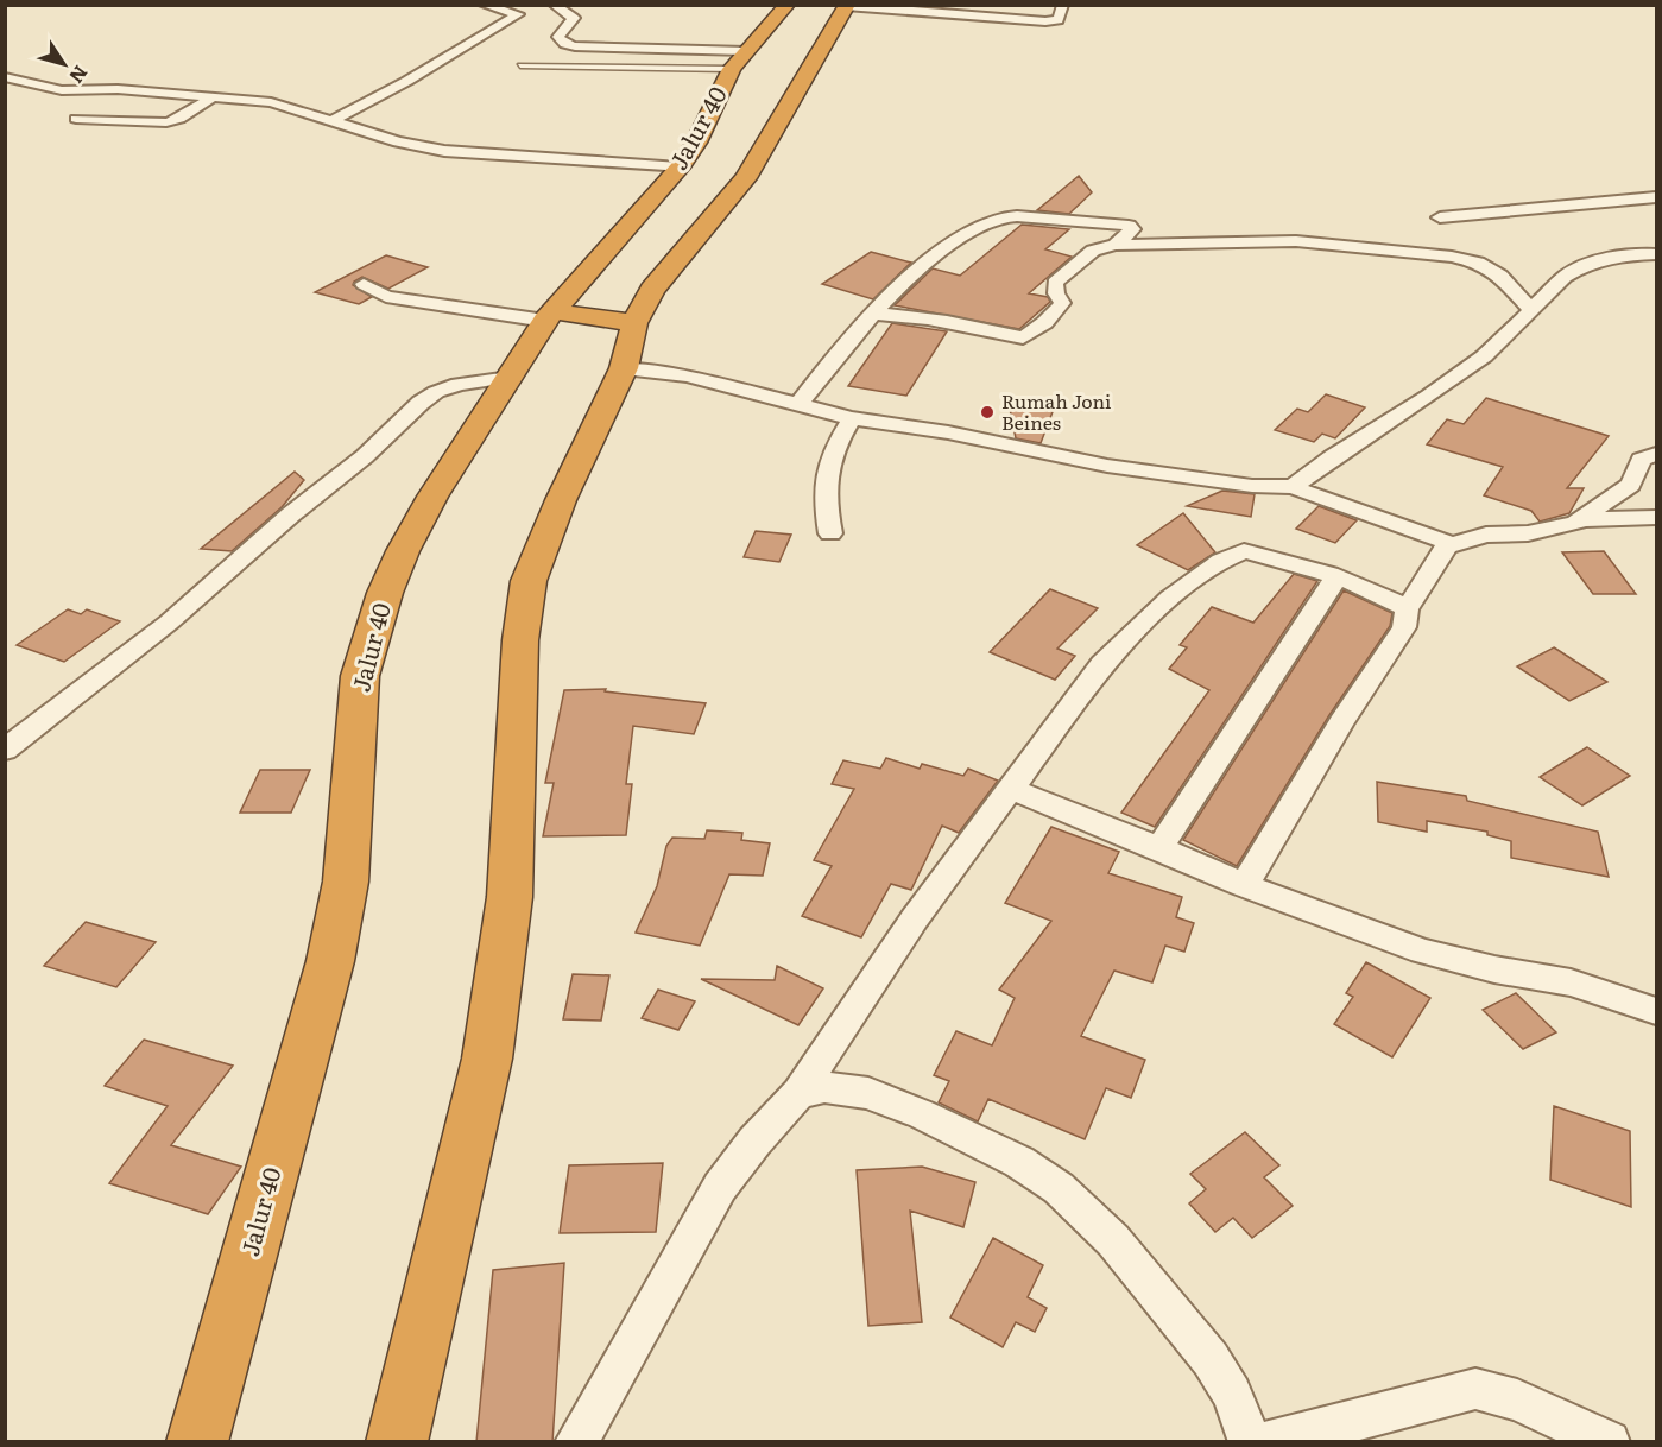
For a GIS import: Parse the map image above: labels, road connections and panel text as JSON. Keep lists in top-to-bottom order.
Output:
{
  "streets": {
    "highway": ["Jalur 40"]
  },
  "places": ["Rumah Joni Beines"],
  "north": "bottom right"
}
